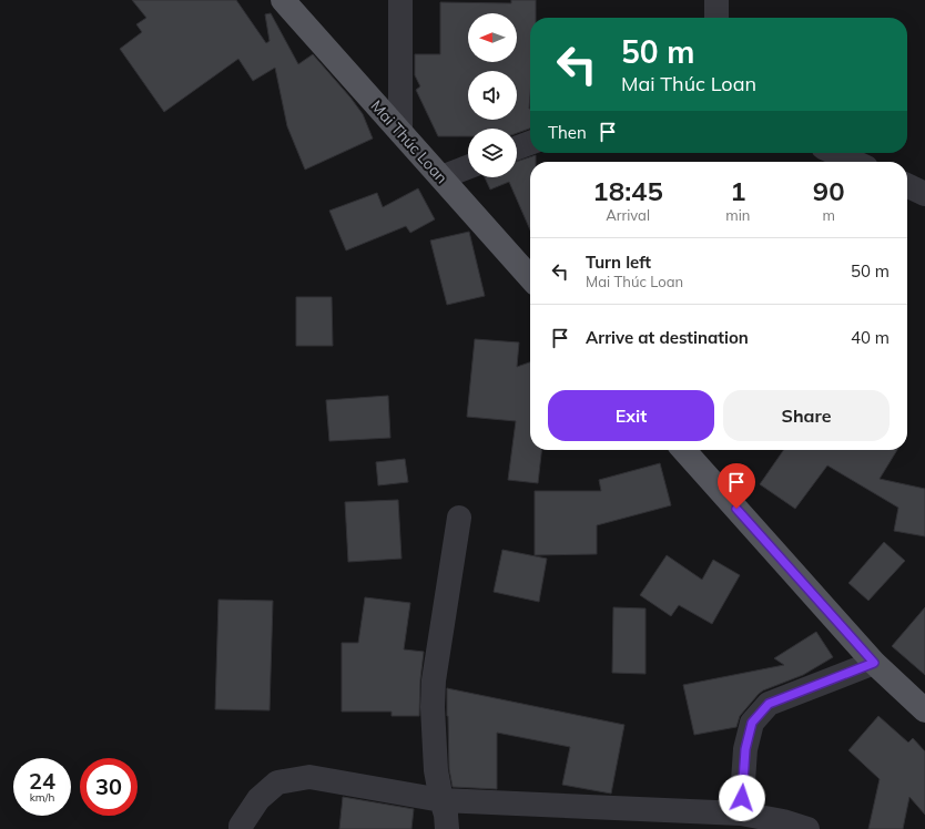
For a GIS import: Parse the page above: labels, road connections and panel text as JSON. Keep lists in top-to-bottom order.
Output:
{
  "streets": {
    "main road": ["Mai Thúc Loan"]
  },
  "north": "left",
  "page": {
    "turn": ["50 m", "Mai Thúc Loan"],
    "then": "Then",
    "eta": [
      "18:45",
      "Arrival",
      "1",
      "min",
      "90",
      "m"
    ],
    "list": [
      {
        "name": "Turn left",
        "note": "Mai Thúc Loan",
        "value": "50 m"
      },
      {
        "name": "Arrive at destination",
        "value": "40 m"
      }
    ],
    "buttons": ["Exit", "Share"],
    "speed": "24 km/h",
    "limit": "30"
  }
}
